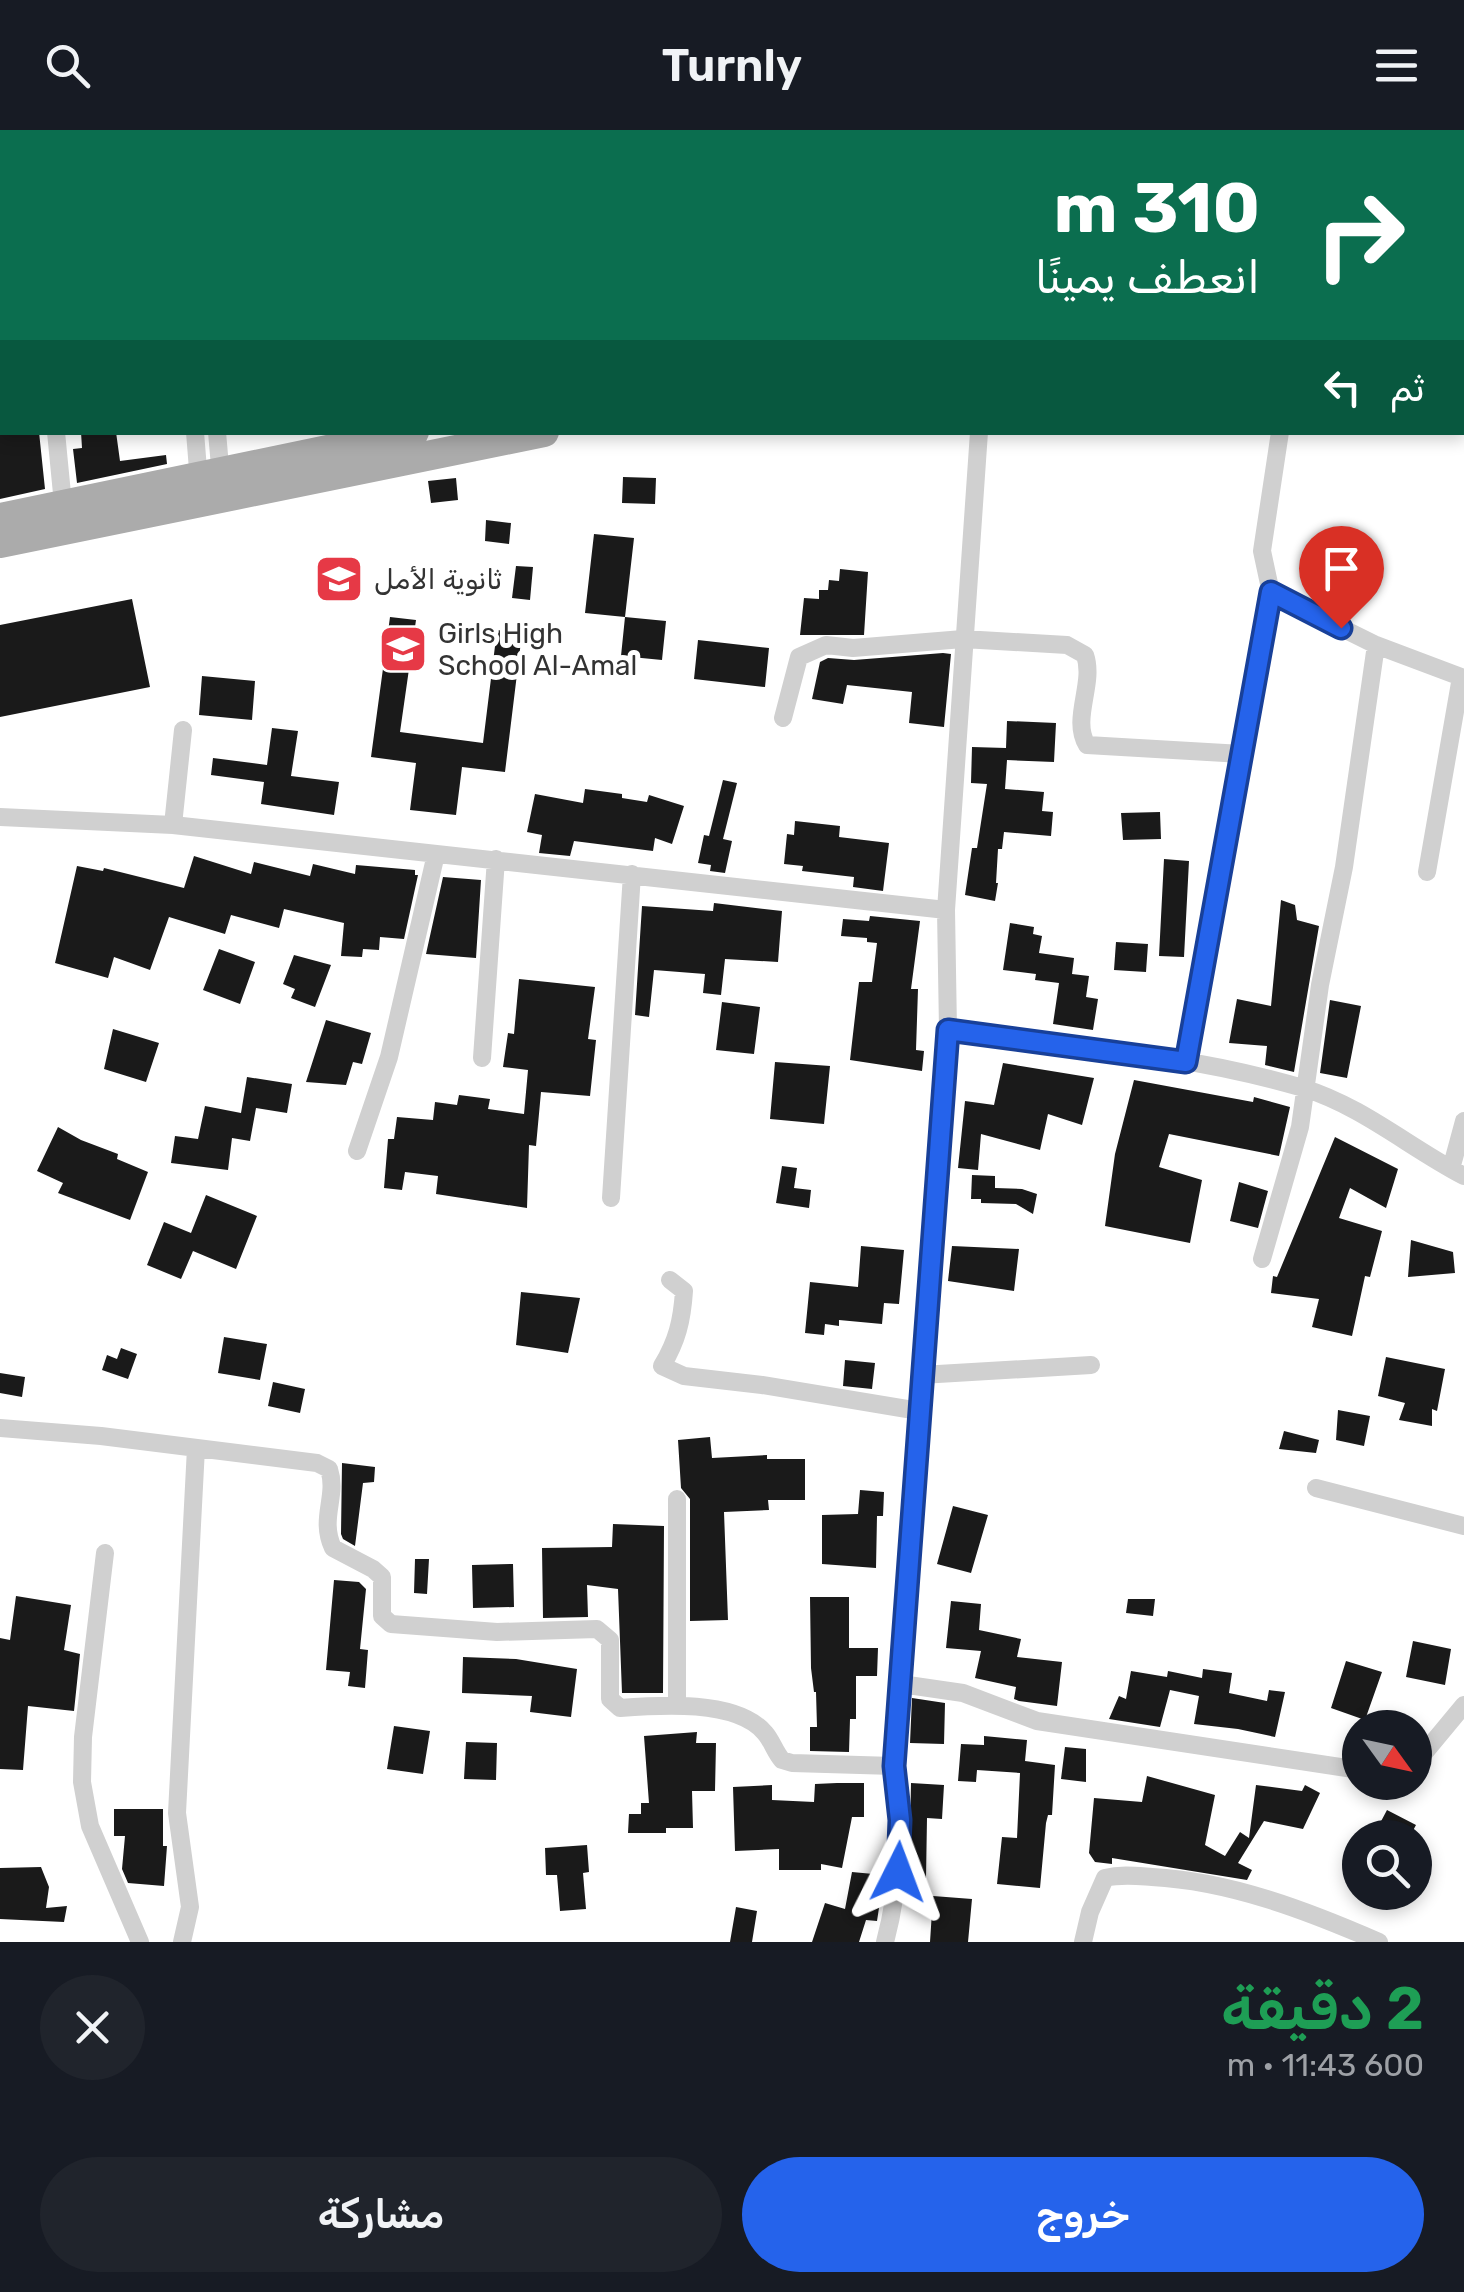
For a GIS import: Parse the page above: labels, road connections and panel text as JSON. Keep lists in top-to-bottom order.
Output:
{
  "places": {
    "school or university": ["ثانوية الأمل", "Girls High School Al-Amal"]
  },
  "north": "bottom right",
  "page": {
    "header": "Turnly",
    "turn": ["310 m", "انعطف يمينًا"],
    "then": "ثم",
    "heading": ["2 دقيقة", "600 m · 11:43"],
    "buttons": ["خروج", "مشاركة"]
  }
}
